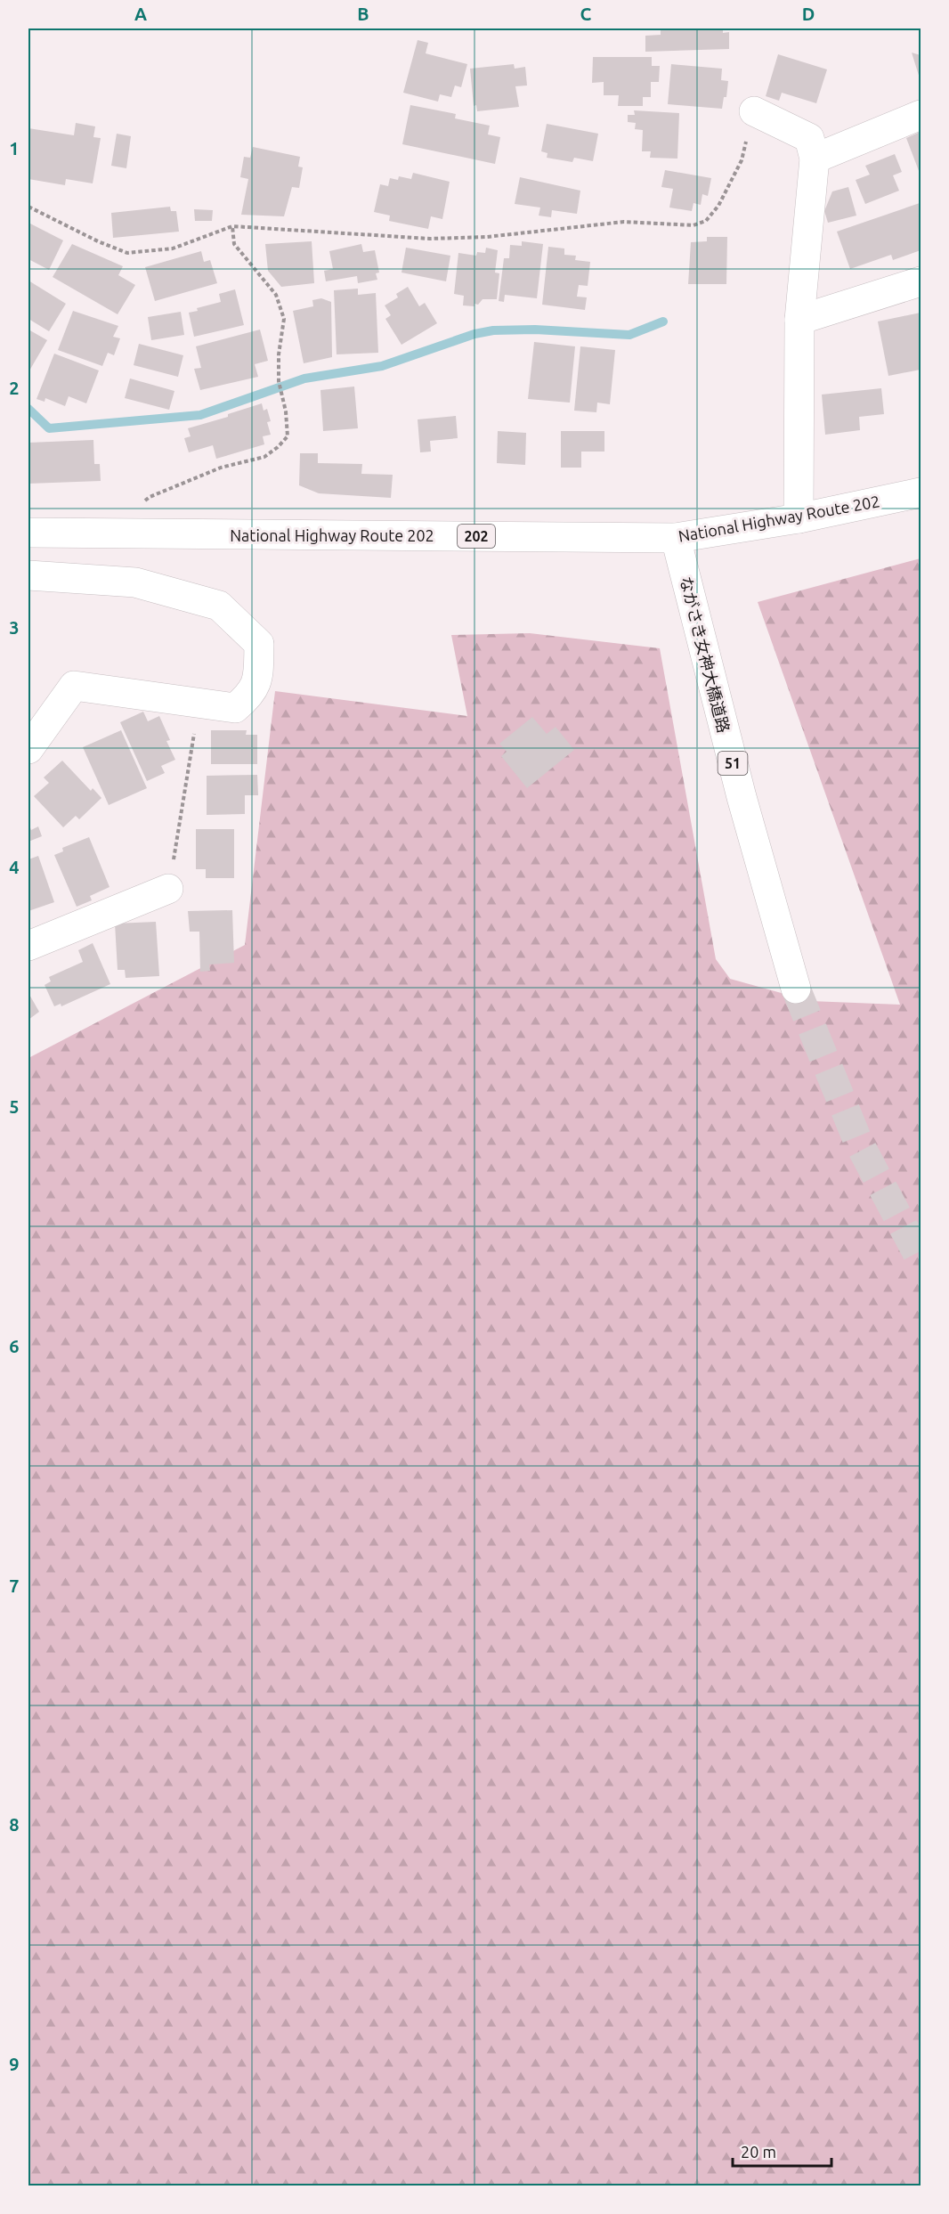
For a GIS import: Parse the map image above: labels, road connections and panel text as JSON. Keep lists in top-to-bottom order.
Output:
{
  "streets": {
    "main road": [
      "National Highway Route 202",
      "202",
      "ながさき女神大橋道路",
      "51"
    ]
  },
  "crossings": [
    ["National Highway Route 202", "ながさき女神大橋道路"]
  ],
  "scale_bar": "20 m",
  "grid": {
    "columns": [
      "A",
      "B",
      "C",
      "D"
    ],
    "rows": [
      "1",
      "2",
      "3",
      "4",
      "5",
      "6",
      "7",
      "8",
      "9"
    ]
  }
}
